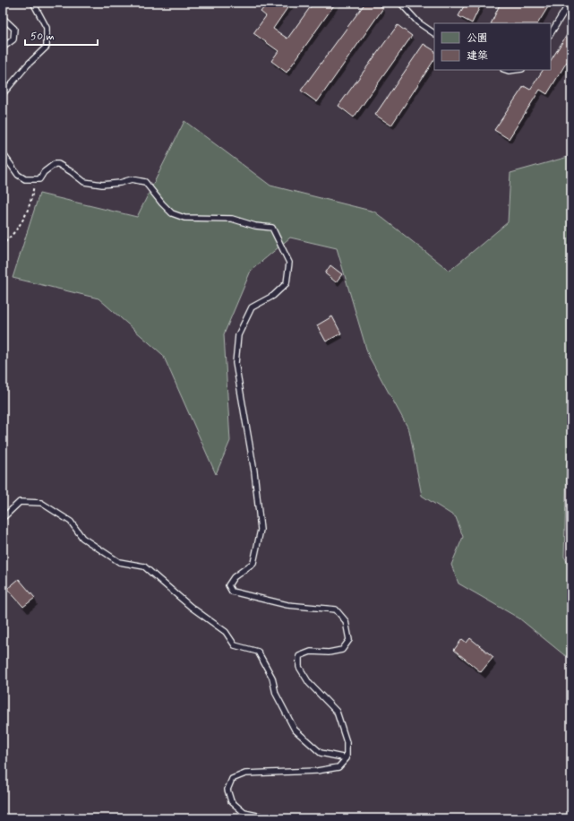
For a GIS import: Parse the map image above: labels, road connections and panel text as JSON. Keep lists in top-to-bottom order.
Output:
{
  "legend": ["公園", "建築"],
  "scale_bar": "50 m"
}
